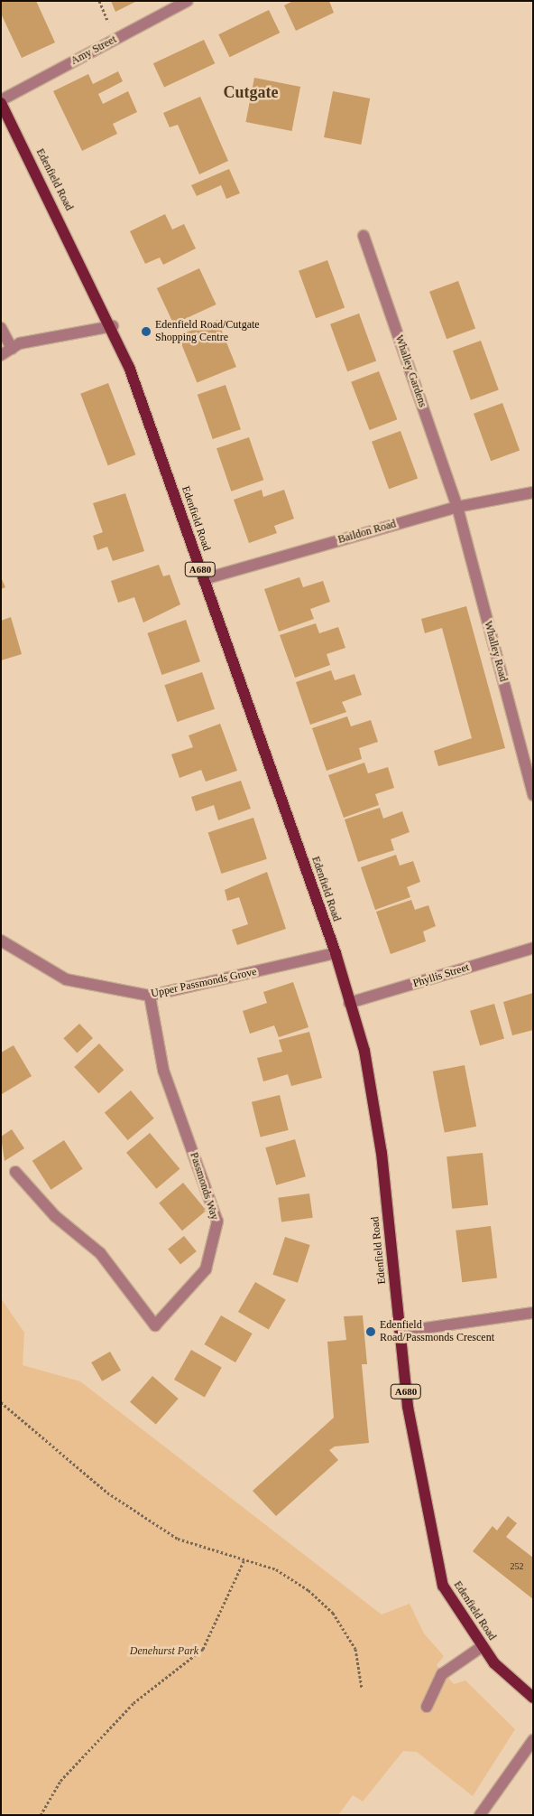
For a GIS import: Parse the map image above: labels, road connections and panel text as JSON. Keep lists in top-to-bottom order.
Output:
{
  "streets": {
    "main road": ["Edenfield Road", "A680"],
    "street": [
      "Amy Street",
      "Whalley Gardens",
      "Baildon Road",
      "Whalley Road",
      "Phyllis Street",
      "Upper Passmonds Grove",
      "Passmonds Way"
    ]
  },
  "crossings": [
    ["Amy Street", "Edenfield Road"],
    ["Edenfield Road", "Baildon Road"],
    ["Edenfield Road", "Phyllis Street"],
    ["Edenfield Road", "Upper Passmonds Grove"],
    ["Whalley Gardens", "Baildon Road"],
    ["Whalley Gardens", "Whalley Road"],
    ["Baildon Road", "Whalley Road"],
    ["Upper Passmonds Grove", "Passmonds Way"]
  ],
  "districts": ["Cutgate"],
  "parks": ["Denehurst Park"],
  "places": ["Edenfield Road/Cutgate Shopping Centre", "Edenfield Road/Passmonds Crescent"],
  "house_numbers": ["252"]
}
